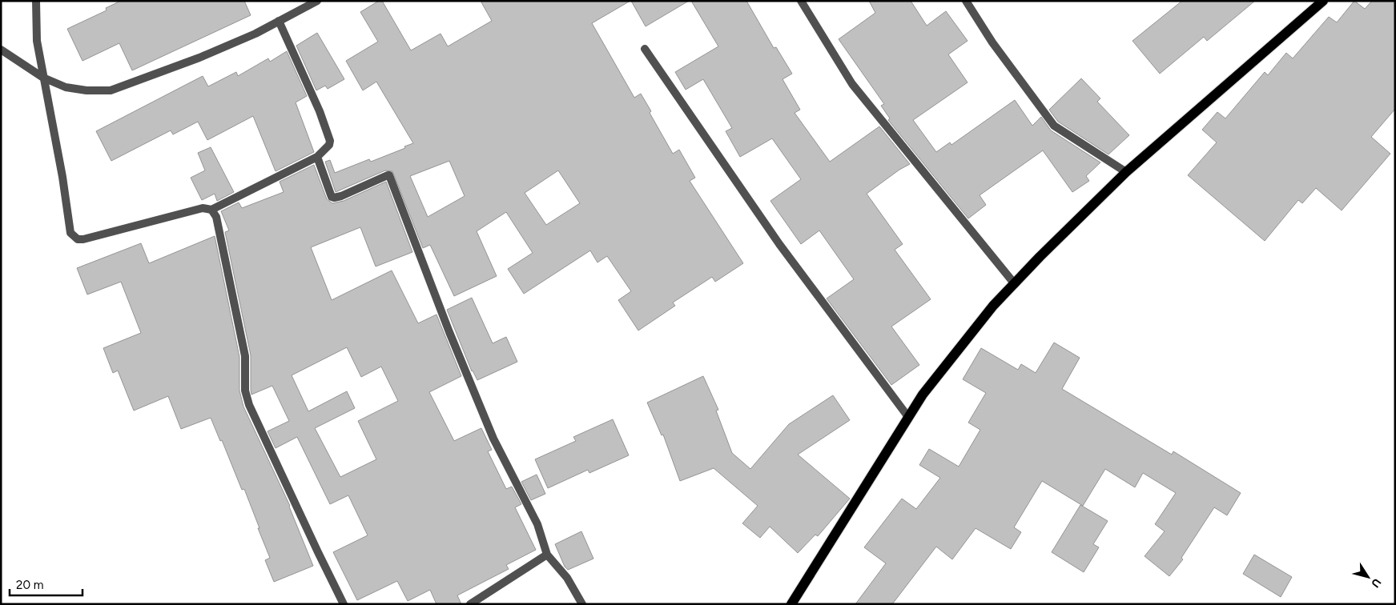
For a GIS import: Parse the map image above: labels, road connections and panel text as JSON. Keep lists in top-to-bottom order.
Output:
{
  "scale_bar": "20 m",
  "north": "bottom right"
}
